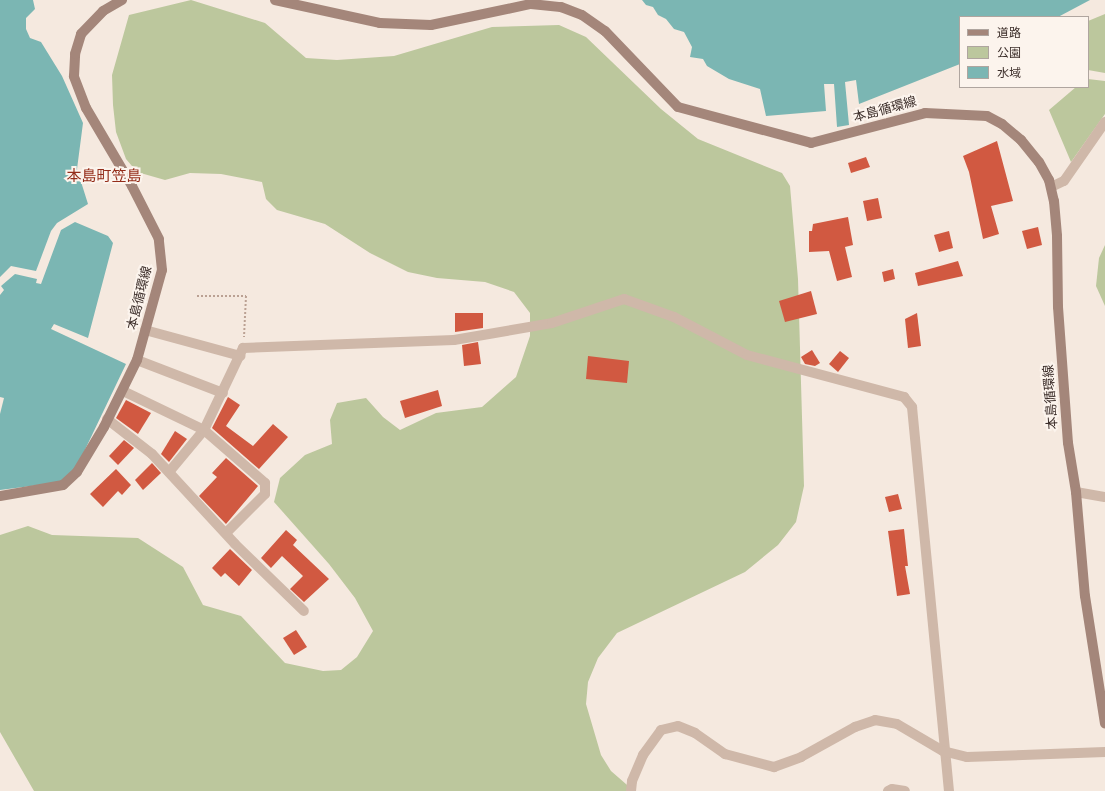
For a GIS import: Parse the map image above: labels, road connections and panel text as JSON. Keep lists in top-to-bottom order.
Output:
{
  "streets": {
    "main road": ["本島循環線"]
  },
  "districts": ["本島町笠島"],
  "legend": ["道路", "公園", "水域"]
}
